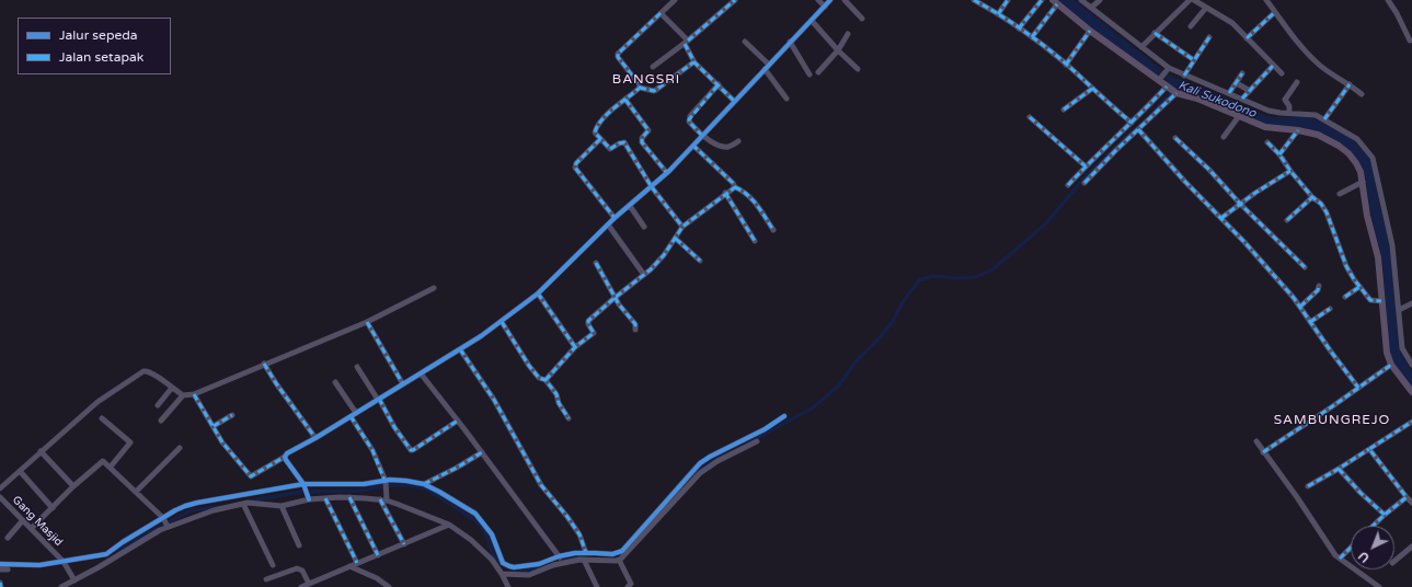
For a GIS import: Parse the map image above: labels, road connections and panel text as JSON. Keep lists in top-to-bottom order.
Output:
{
  "streets": {
    "street": ["Gang Masjid"]
  },
  "districts": ["BANGSRI", "SAMBUNGREJO"],
  "water": ["Kali Sukodono"],
  "legend": ["Jalur sepeda", "Jalan setapak"],
  "north": "bottom left"
}
